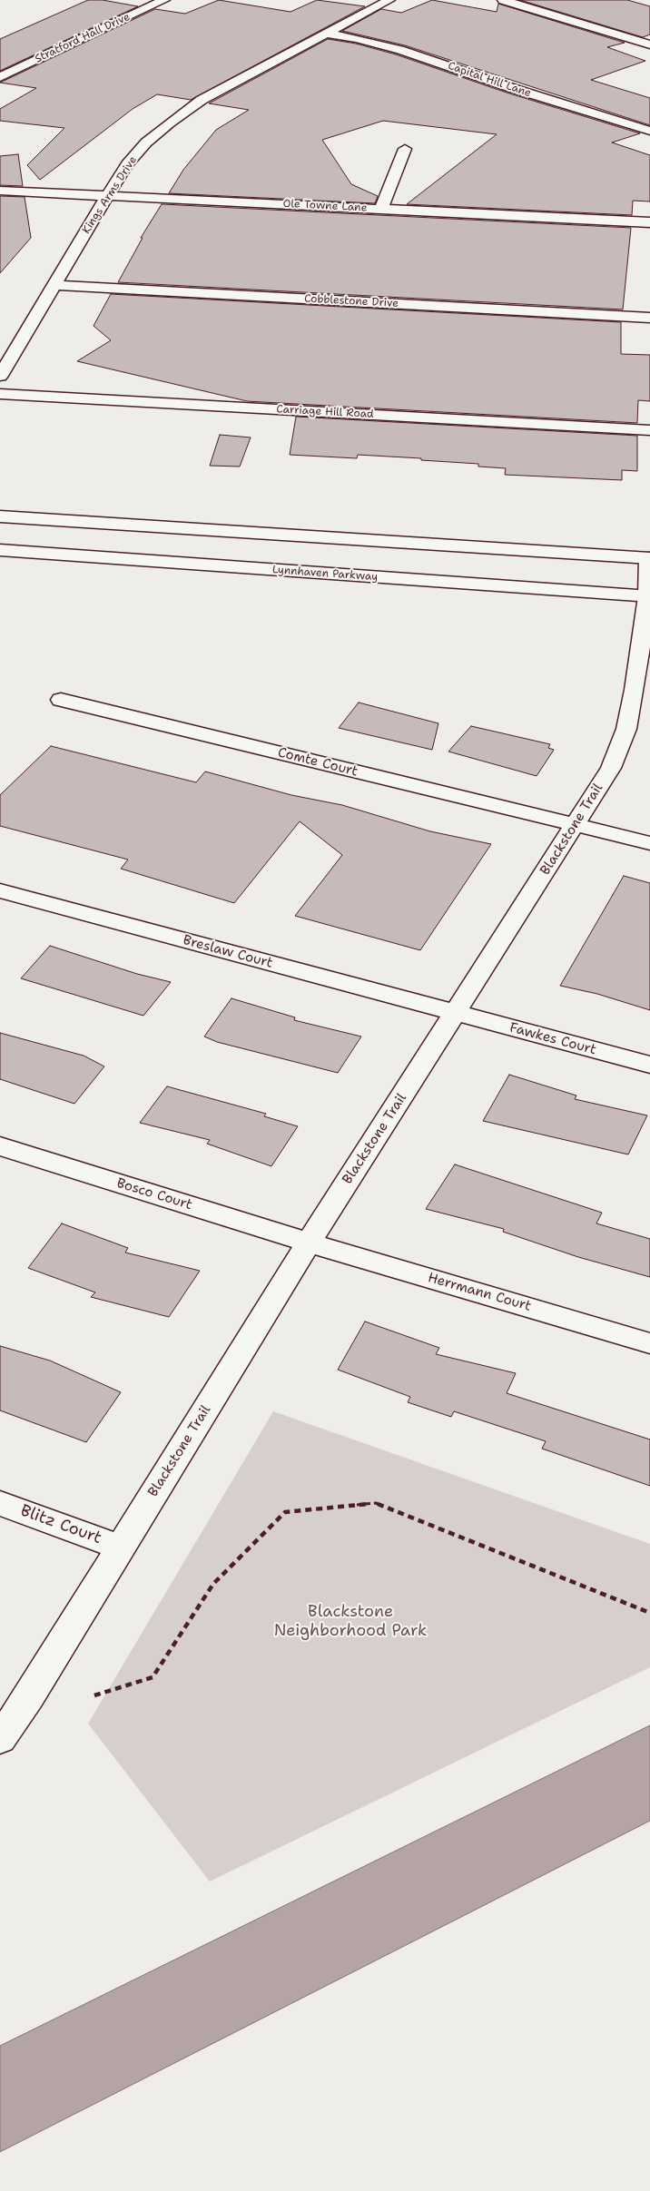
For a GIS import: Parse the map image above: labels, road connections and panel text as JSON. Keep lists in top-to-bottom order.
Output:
{
  "streets": {
    "street": [
      "Stratford Hall Drive",
      "Capital Hill Lane",
      "Kings Arms Drive",
      "Ole Towne Lane",
      "Cobblestone Drive",
      "Carriage Hill Road",
      "Lynnhaven Parkway",
      "Comte Court",
      "Blackstone Trail",
      "Breslaw Court",
      "Fawkes Court",
      "Bosco Court",
      "Herrmann Court",
      "Blitz Court"
    ]
  },
  "crossings": [
    ["Capital Hill Lane", "Kings Arms Drive"],
    ["Kings Arms Drive", "Ole Towne Lane"],
    ["Kings Arms Drive", "Cobblestone Drive"],
    ["Lynnhaven Parkway", "Blackstone Trail"],
    ["Comte Court", "Blackstone Trail"],
    ["Blackstone Trail", "Breslaw Court"],
    ["Blackstone Trail", "Fawkes Court"],
    ["Blackstone Trail", "Bosco Court"],
    ["Blackstone Trail", "Herrmann Court"],
    ["Blackstone Trail", "Blitz Court"],
    ["Breslaw Court", "Fawkes Court"],
    ["Bosco Court", "Herrmann Court"]
  ],
  "parks": ["Blackstone Neighborhood Park"]
}
